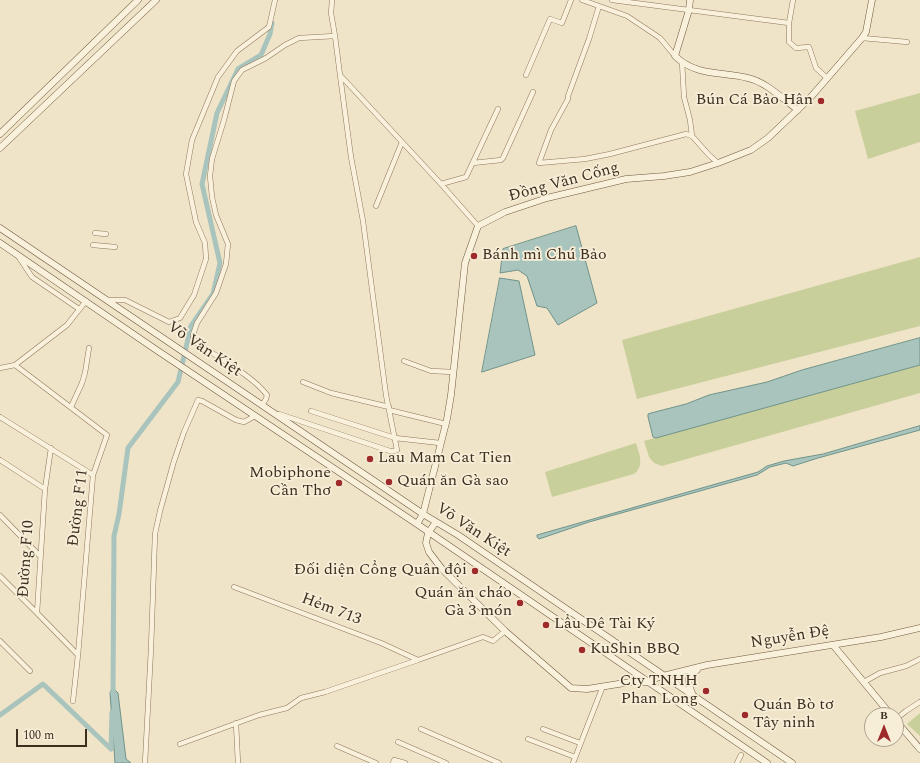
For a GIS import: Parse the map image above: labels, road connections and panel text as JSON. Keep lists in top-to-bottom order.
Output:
{
  "streets": {
    "street": [
      "Đồng Văn Cống",
      "Võ Văn Kiệt",
      "Đường F11",
      "Đường F10",
      "Hẻm 713",
      "Nguyễn Đệ"
    ]
  },
  "crossings": [
    ["Võ Văn Kiệt", "Nguyễn Đệ"],
    ["Đường F11", "Đường F10"]
  ],
  "places": [
    "Bún Cá Bảo Hân",
    "Bánh mì Chú Bảo",
    "Lau Mam Cat Tien",
    "Quán ăn Gà sao",
    "Mobiphone Cần Thơ",
    "Đối diện Cổng Quân đội",
    "Quán ăn cháo Gà 3 món",
    "Lẩu Dê Tài Ký",
    "KuShin BBQ",
    "Cty TNHH Phan Long",
    "Quán Bò tơ Tây ninh"
  ],
  "scale_bar": "100 m",
  "north": "top"
}
